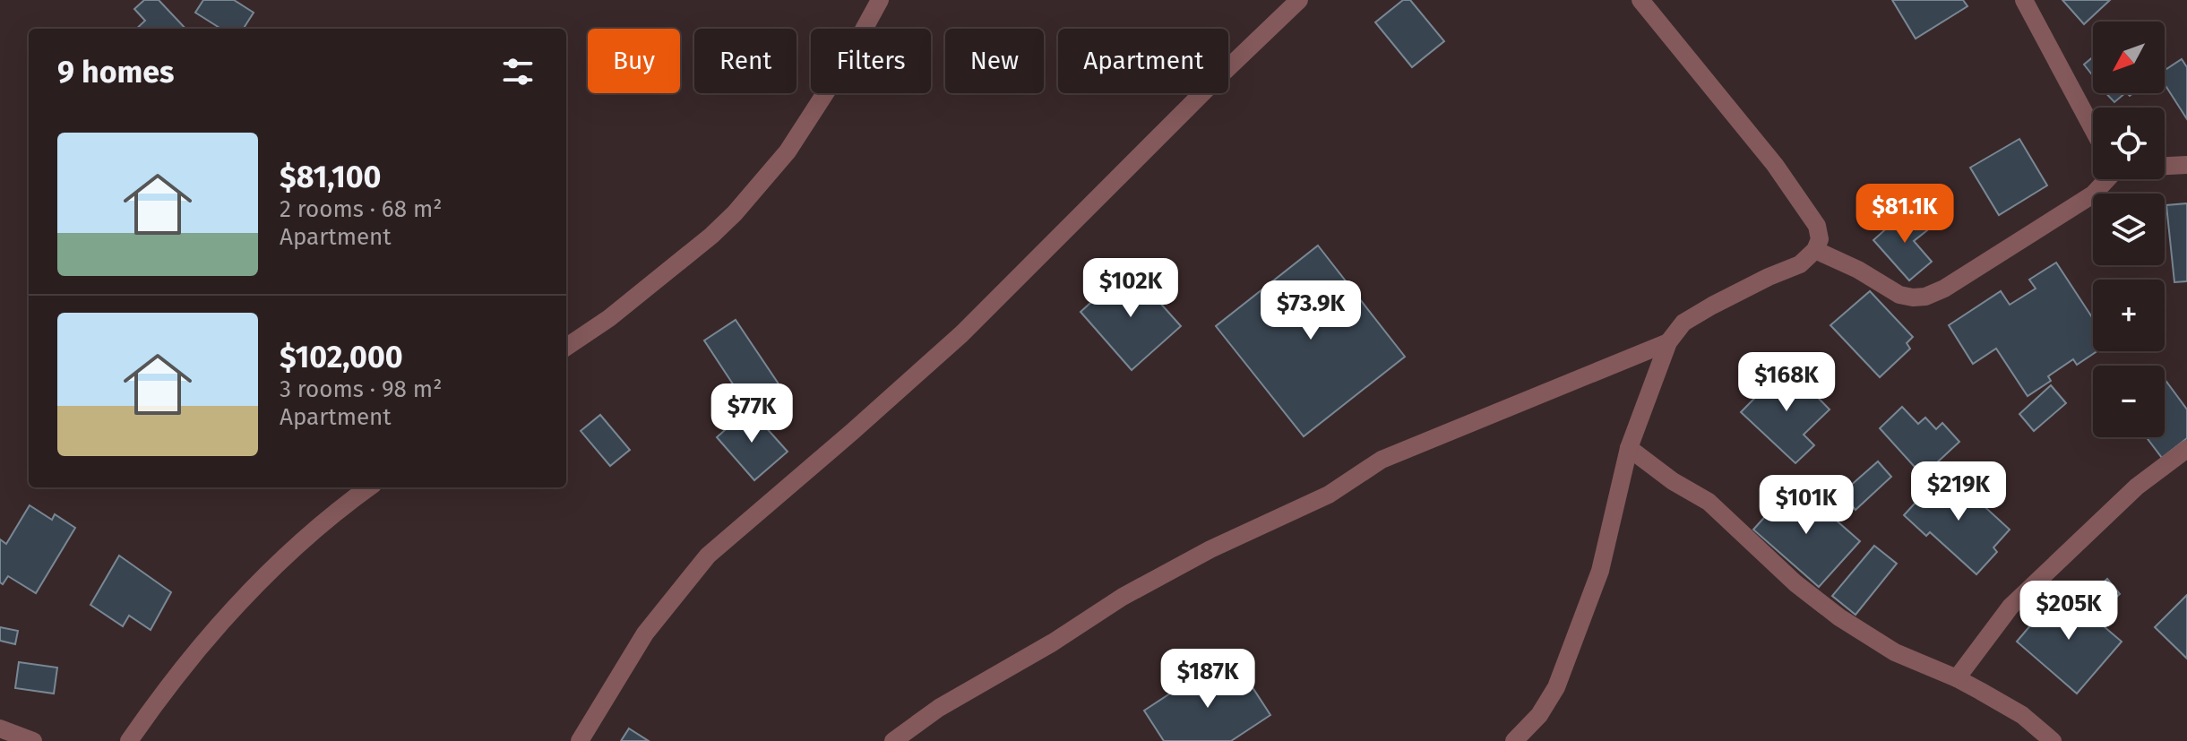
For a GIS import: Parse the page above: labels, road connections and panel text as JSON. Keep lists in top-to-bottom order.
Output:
{
  "north": "bottom left",
  "page": {
    "map_buttons": ["+", "−"],
    "chip": [
      "Buy",
      "Rent",
      "Filters",
      "New",
      "Apartment"
    ],
    "heading": "9 homes",
    "list": [
      {
        "name": "$81,100",
        "note": "2 rooms · 68 m² · Apartment"
      },
      {
        "name": "$102,000",
        "note": "3 rooms · 98 m² · Apartment"
      }
    ],
    "price": [
      "$81.1K",
      "$102K",
      "$73.9K",
      "$168K",
      "$77K",
      "$219K",
      "$101K",
      "$205K",
      "$187K"
    ]
  }
}
